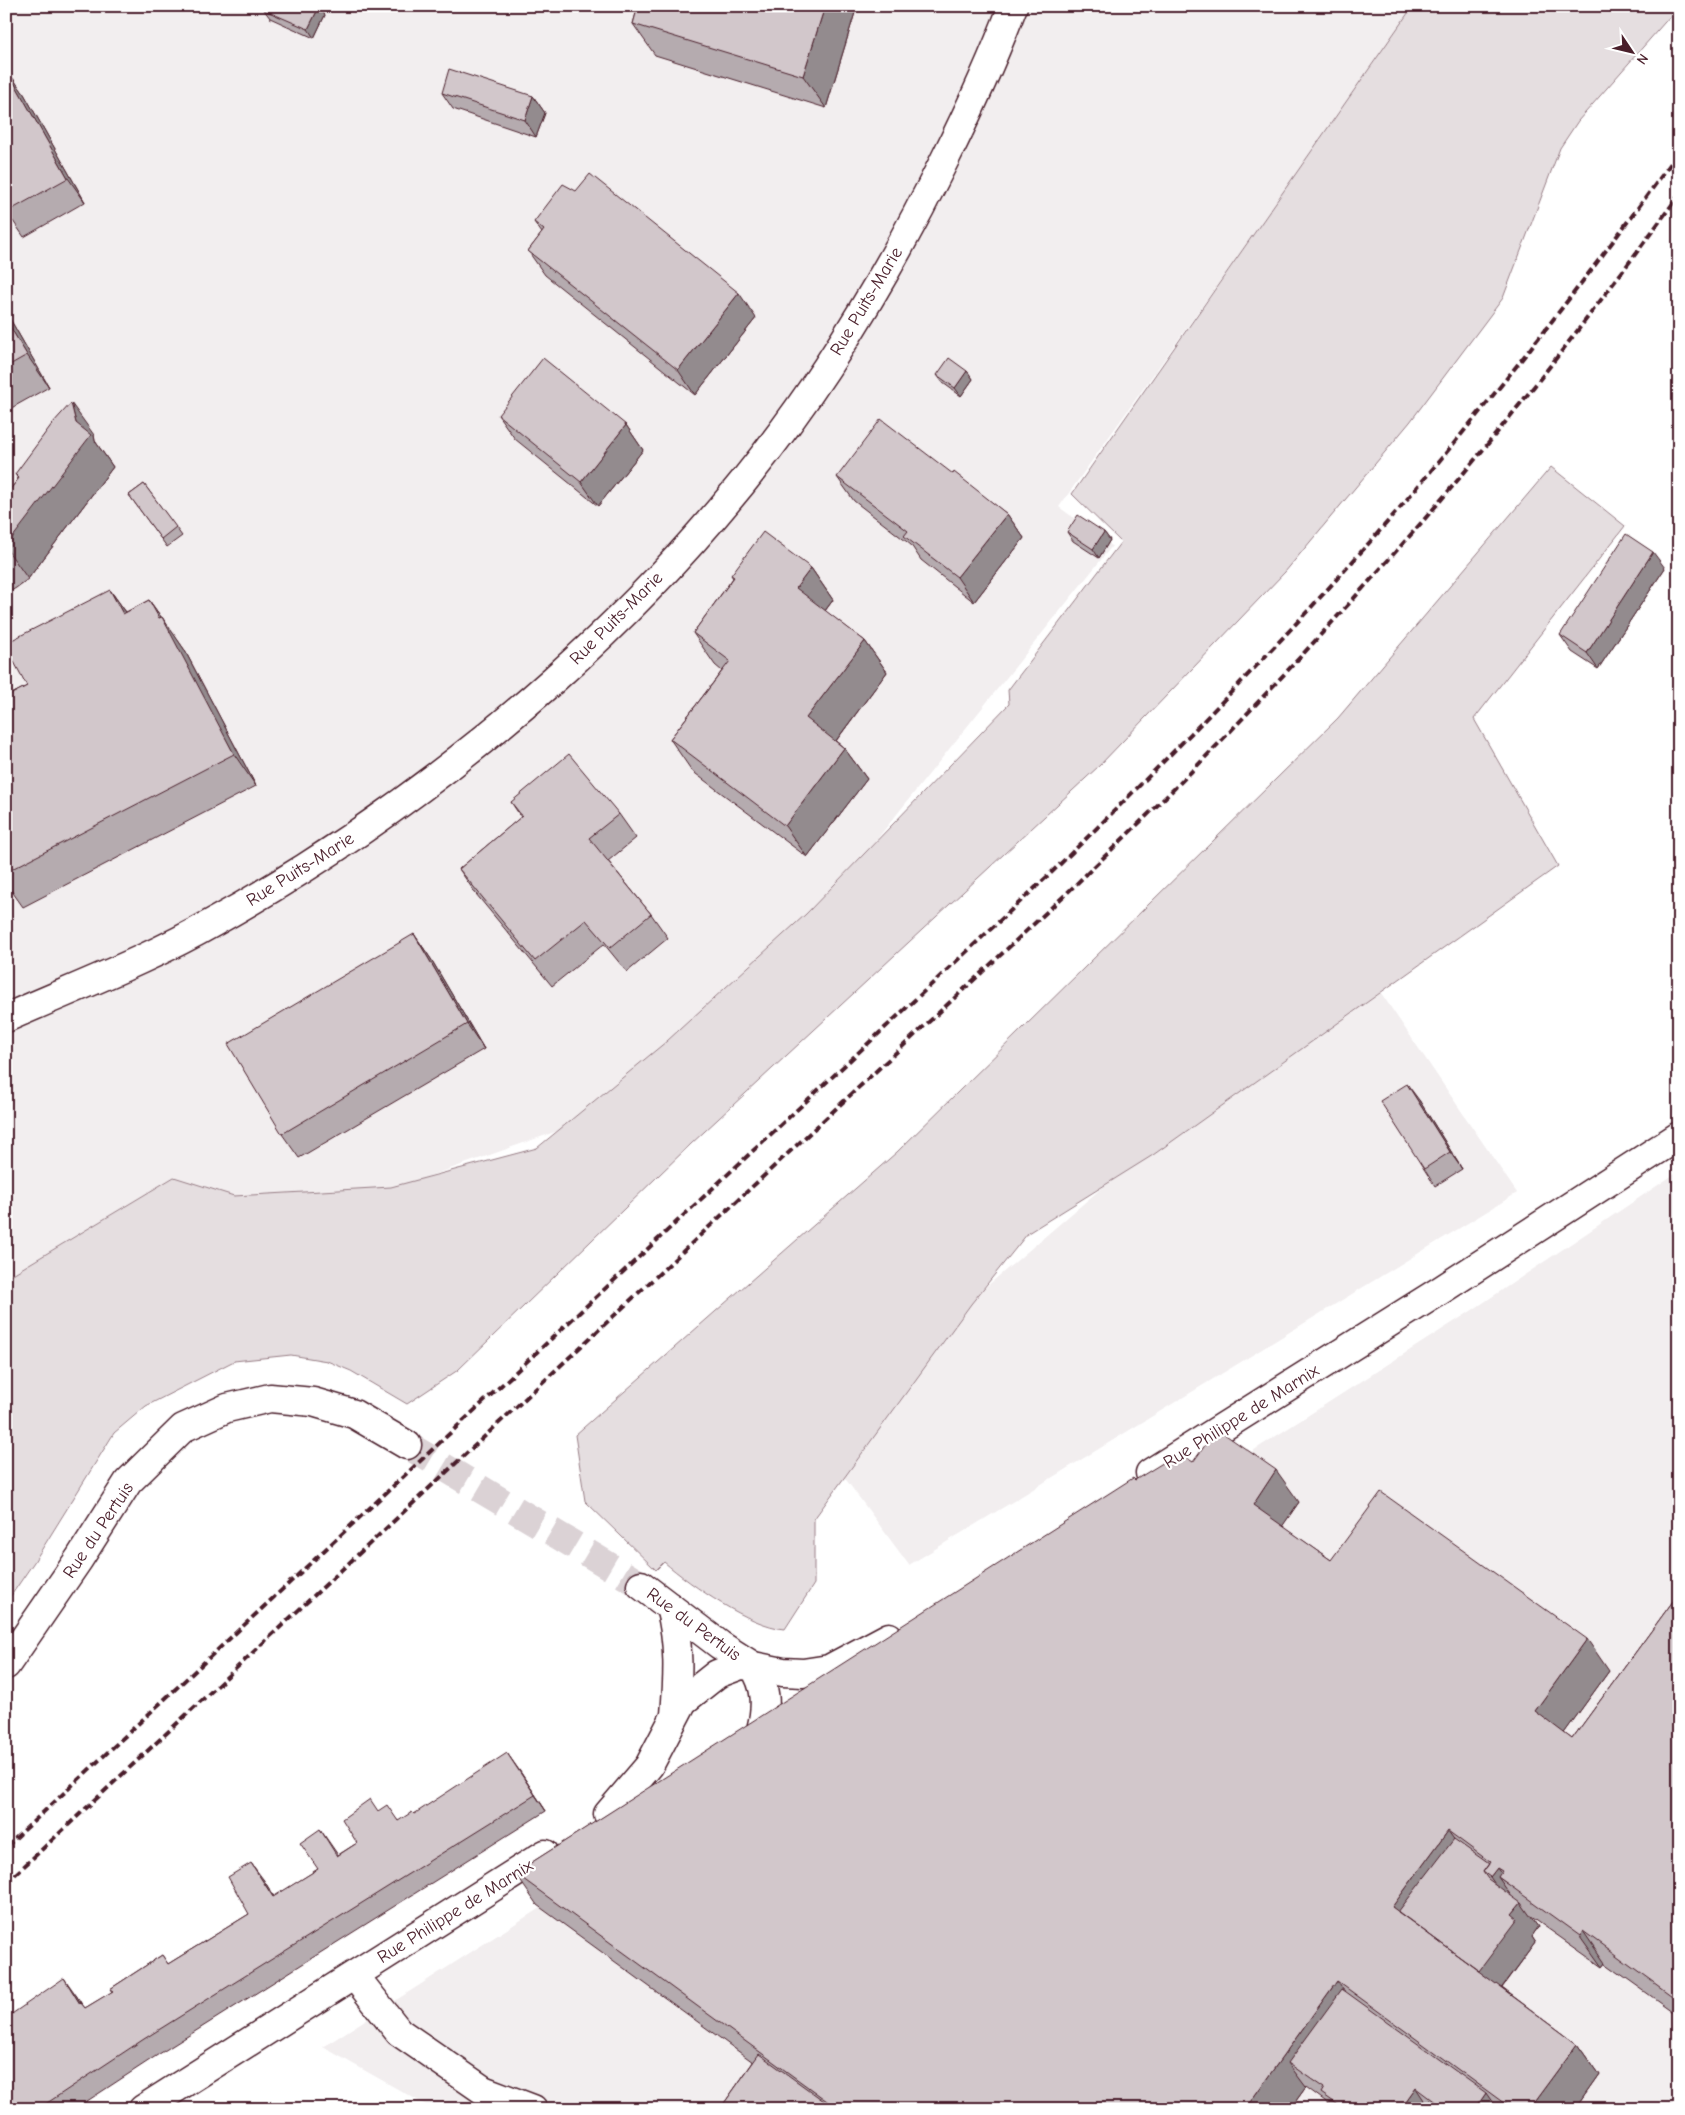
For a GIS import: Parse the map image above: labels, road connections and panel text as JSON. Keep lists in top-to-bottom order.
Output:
{
  "streets": {
    "street": ["Rue Puits-Marie", "Rue Philippe de Marnix", "Rue du Pertuis"]
  },
  "north": "bottom right"
}
